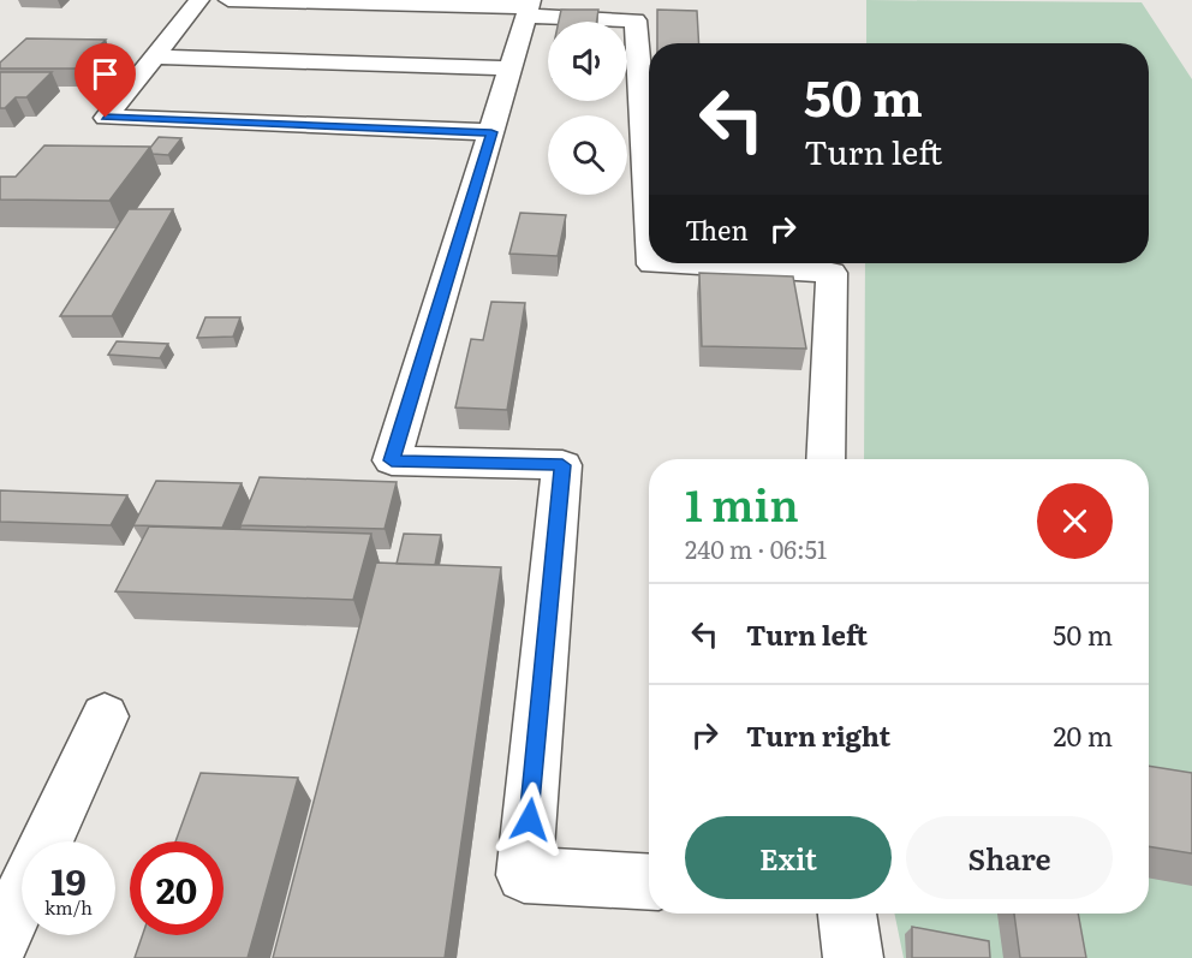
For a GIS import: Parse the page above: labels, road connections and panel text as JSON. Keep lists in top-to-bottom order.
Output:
{
  "page": {
    "turn": ["50 m", "Turn left"],
    "then": "Then",
    "heading": ["1 min", "240 m · 06:51"],
    "list": [
      {
        "name": "Turn left",
        "value": "50 m"
      },
      {
        "name": "Turn right",
        "value": "20 m"
      }
    ],
    "buttons": ["Exit", "Share"],
    "speed": "19 km/h",
    "limit": "20"
  }
}
